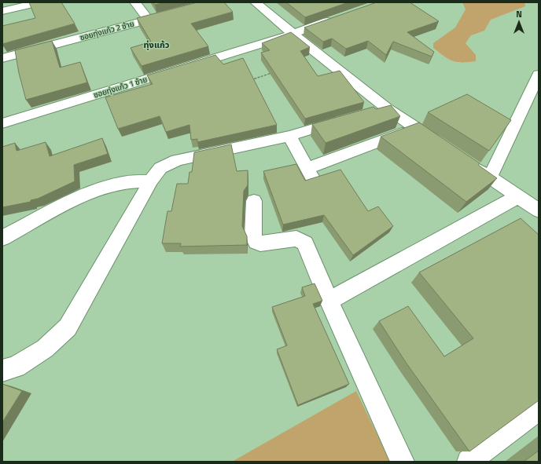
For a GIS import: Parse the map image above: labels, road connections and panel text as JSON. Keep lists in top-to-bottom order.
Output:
{
  "streets": {
    "street": ["ซอยทุ่งแก้ว 2 ซ้าย", "ซอยทุ่งแก้ว 1 ซ้าย"]
  },
  "districts": ["ทุ่งแก้ว"],
  "north": "top"
}
